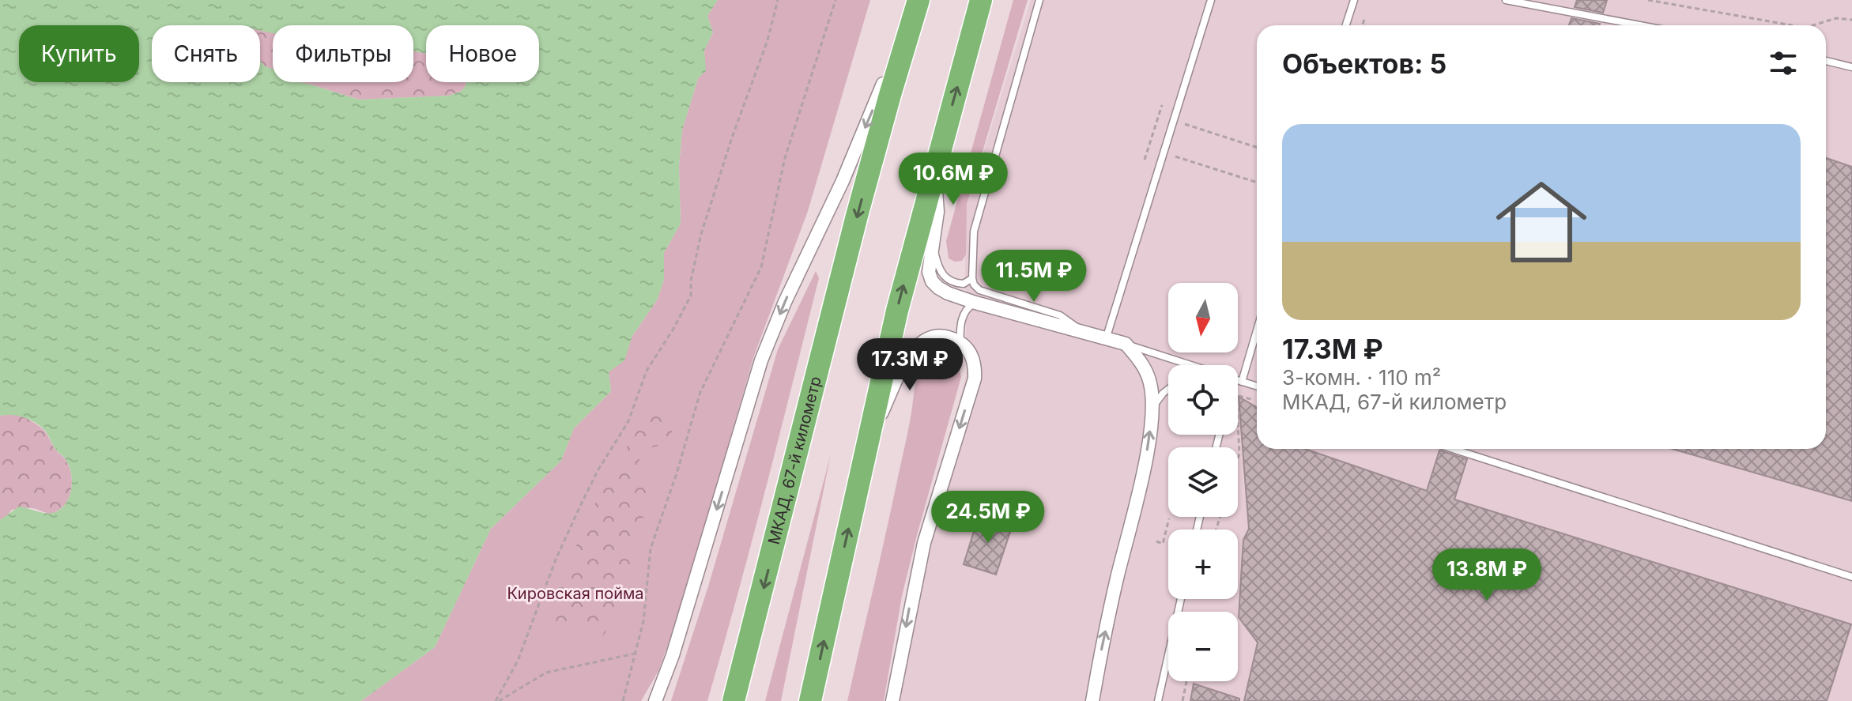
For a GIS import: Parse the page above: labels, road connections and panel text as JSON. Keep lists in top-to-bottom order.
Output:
{
  "streets": {
    "highway": ["МКАД, 67-й километр"]
  },
  "parks": ["Кировская пойма"],
  "north": "bottom",
  "page": {
    "chip": [
      "Купить",
      "Снять",
      "Фильтры",
      "Новое"
    ],
    "heading": "Объектов: 5",
    "list": [
      {
        "name": "17.3M ₽",
        "note": "3-комн. · 110 m² · МКАД, 67-й километр"
      }
    ],
    "price": [
      "10.6M ₽",
      "11.5M ₽",
      "17.3M ₽",
      "24.5M ₽",
      "13.8M ₽"
    ],
    "map_buttons": ["+", "−"]
  }
}
